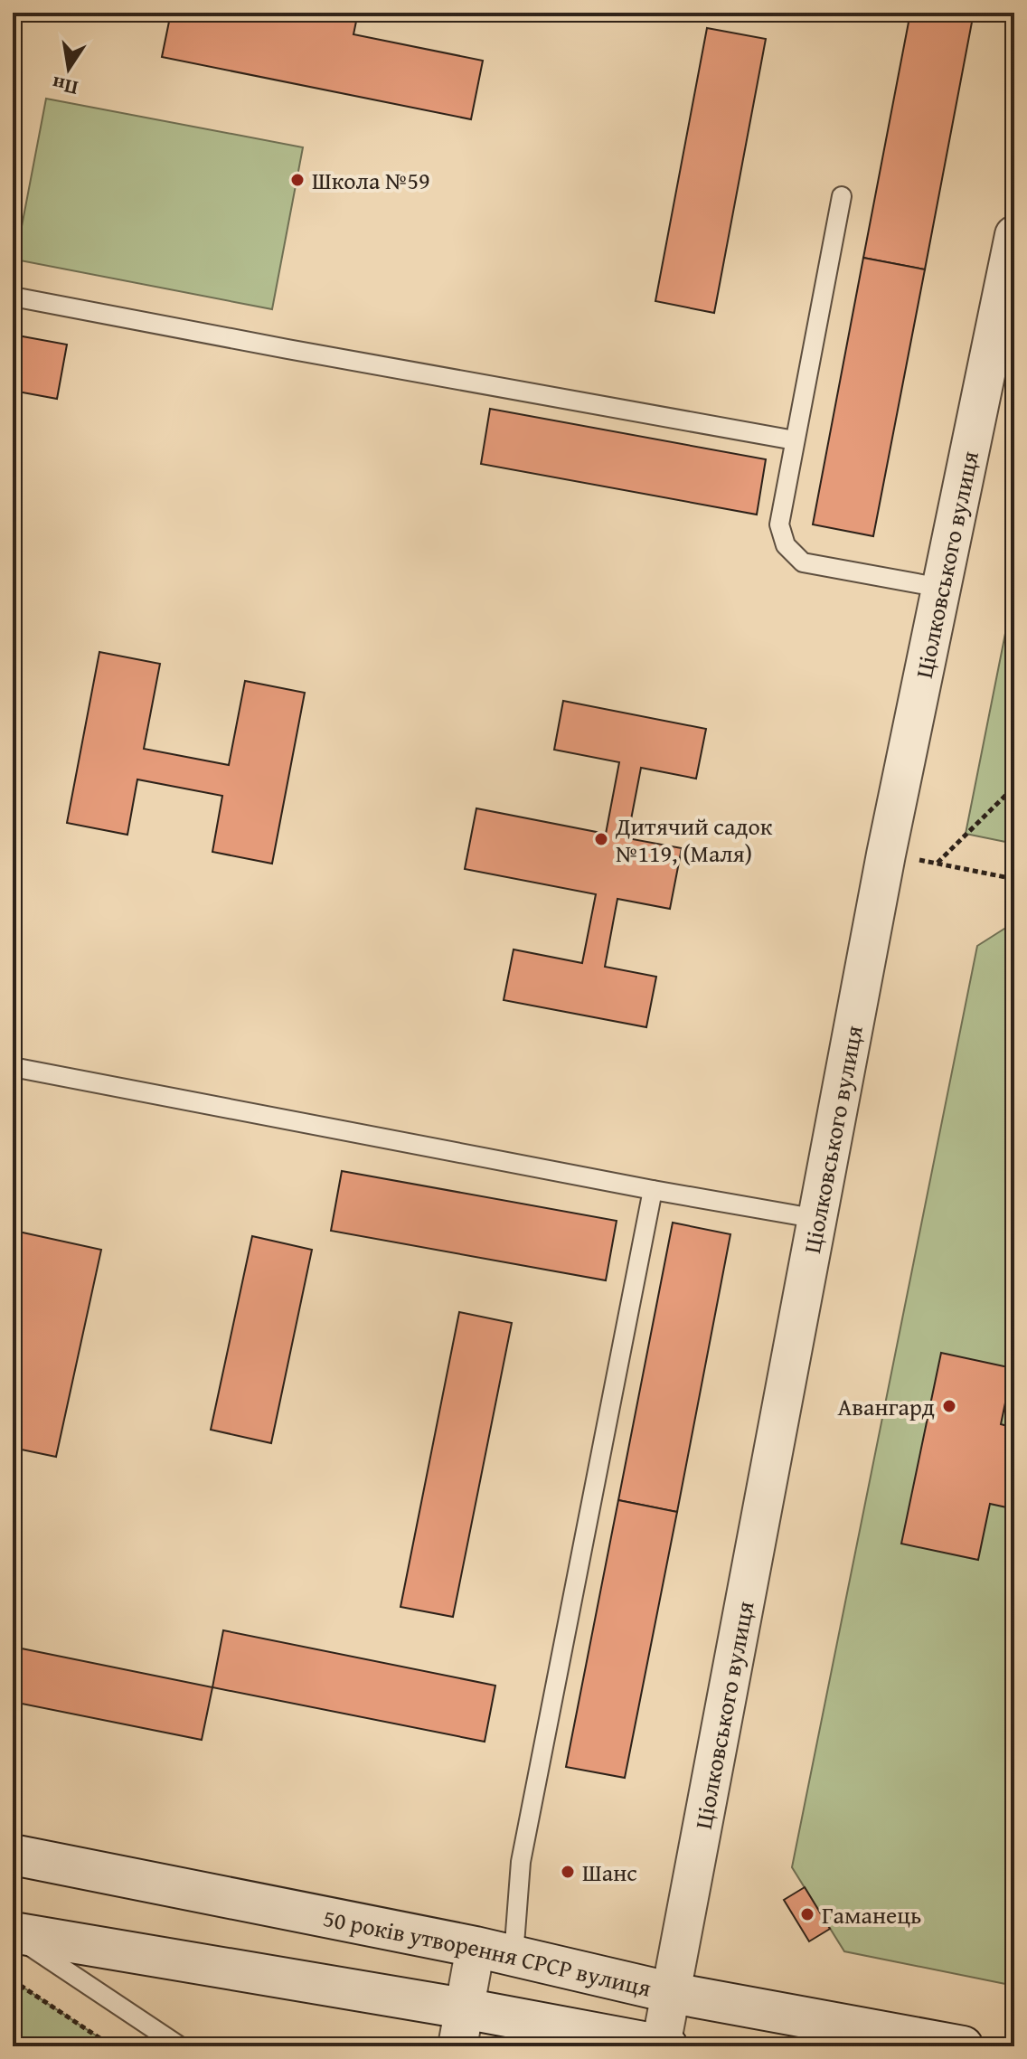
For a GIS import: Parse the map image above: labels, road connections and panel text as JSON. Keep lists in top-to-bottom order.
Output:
{
  "streets": {
    "main road": ["50 років утворення СРСР вулиця"],
    "street": ["Ціолковського вулиця"]
  },
  "crossings": [
    ["Ціолковського вулиця", "50 років утворення СРСР вулиця"]
  ],
  "places": [
    "Школа №59",
    "Дитячий садок №119, (Маля)",
    "Авангард",
    "Шанс",
    "Гаманець"
  ],
  "north": "bottom"
}
